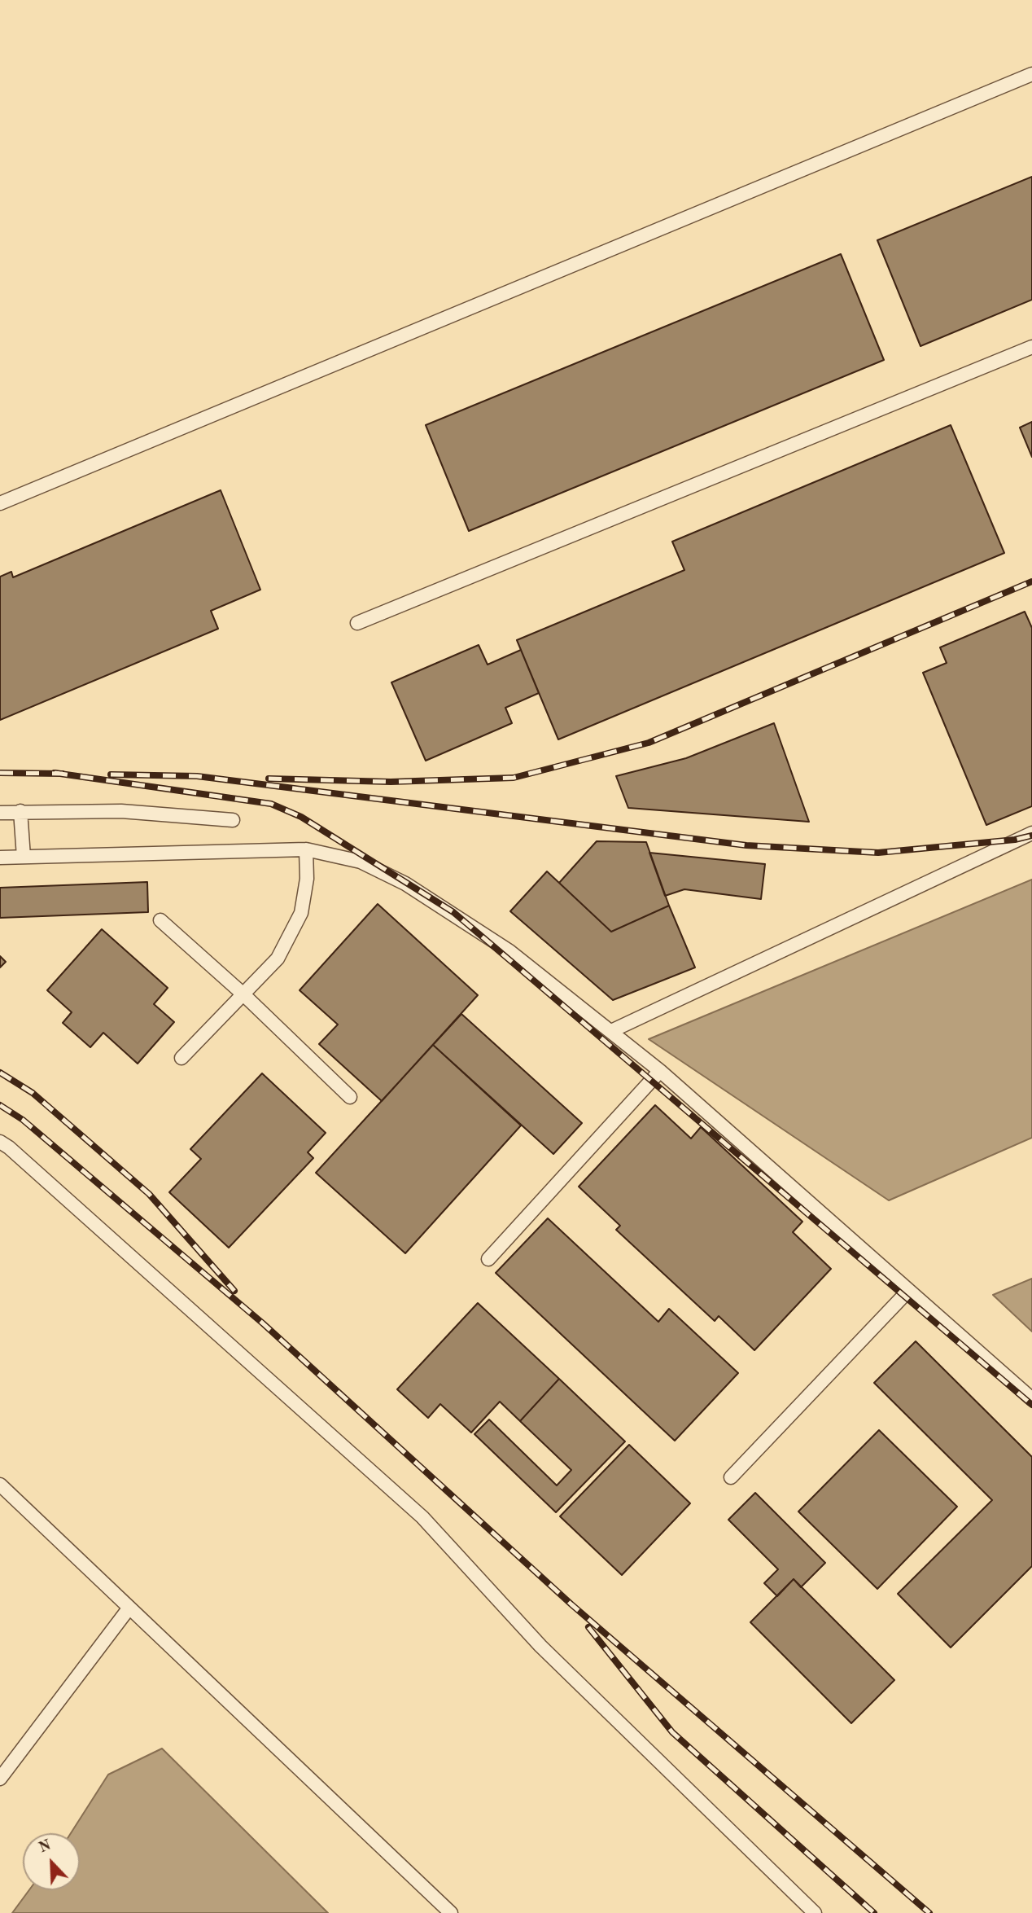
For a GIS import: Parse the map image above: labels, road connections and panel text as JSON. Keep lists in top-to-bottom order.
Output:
{
  "north": "top left"
}
